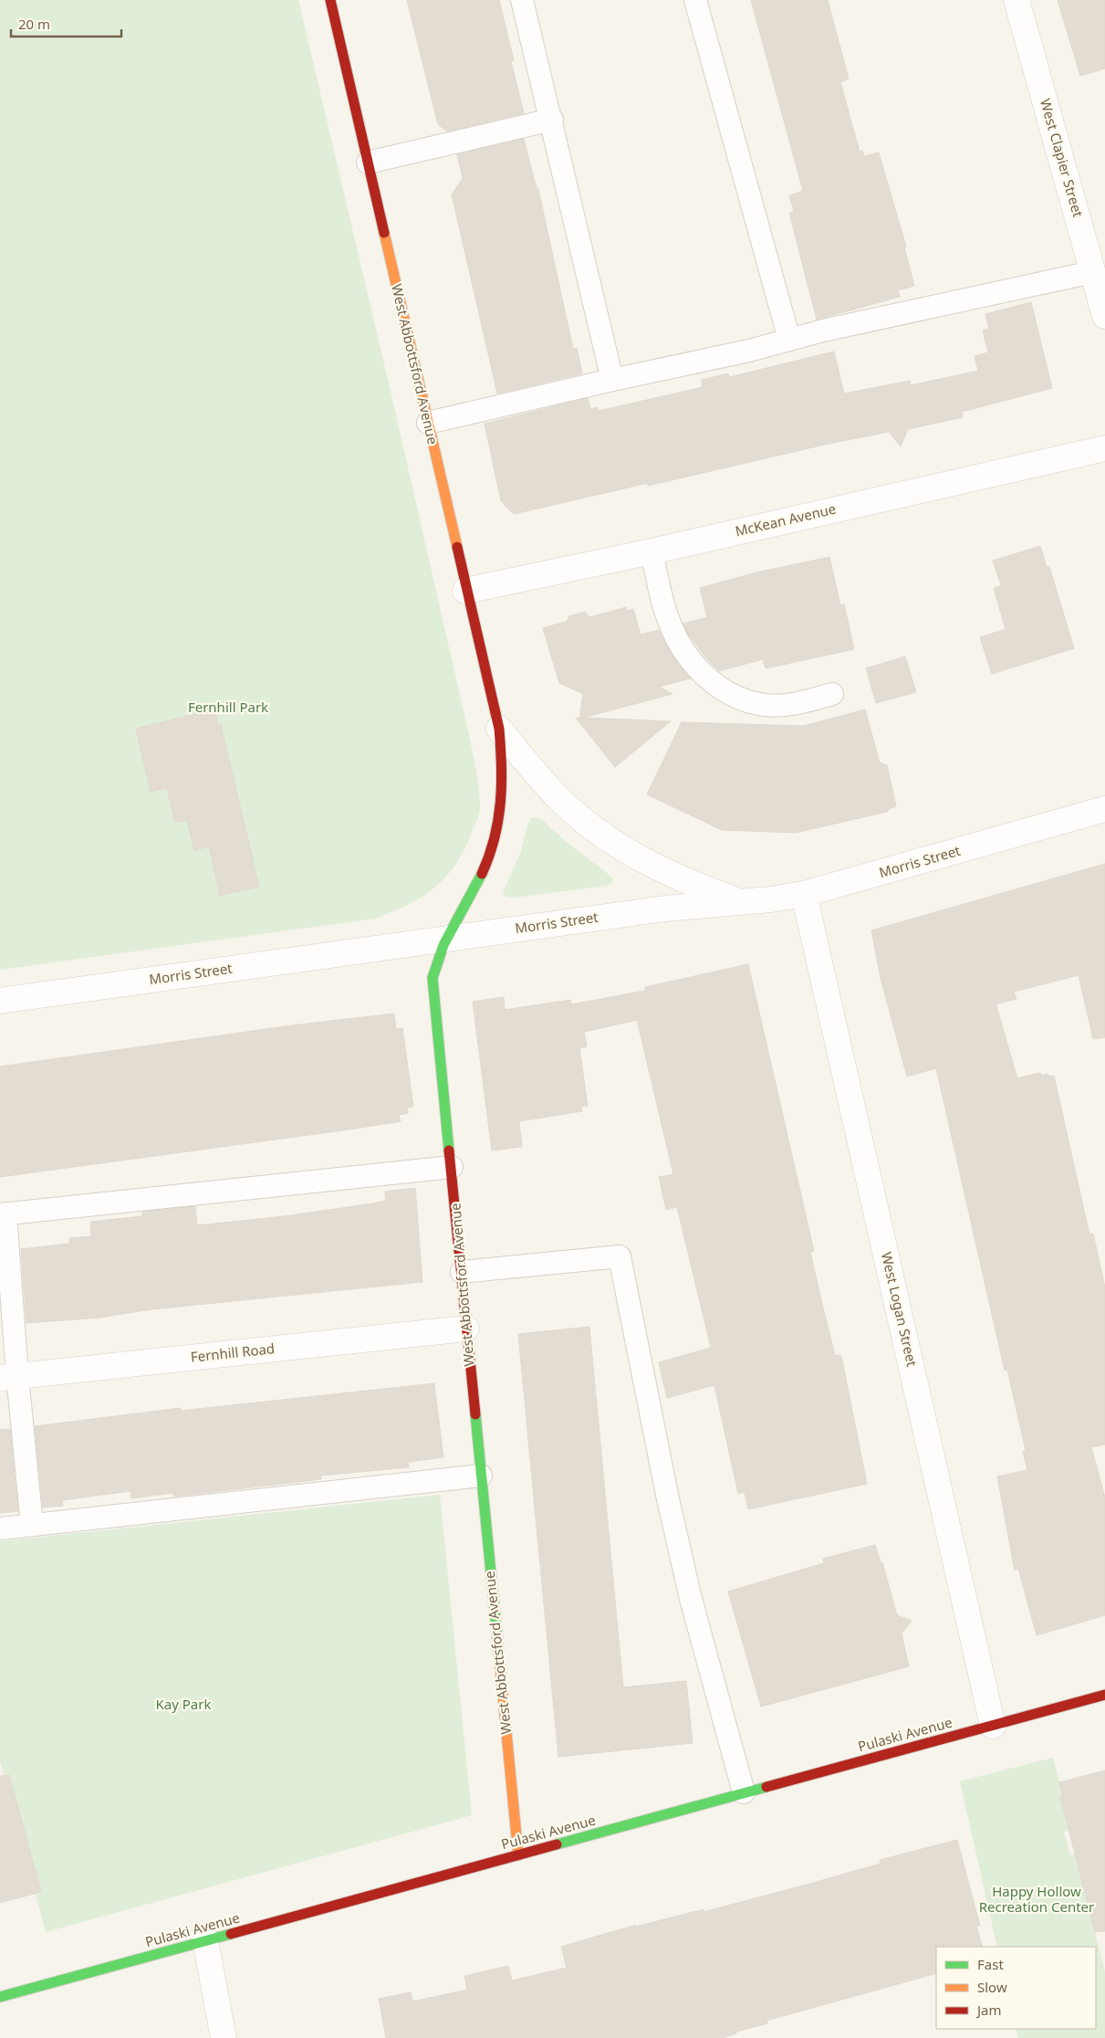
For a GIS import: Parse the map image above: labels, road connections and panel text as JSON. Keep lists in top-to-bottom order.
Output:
{
  "streets": {
    "street": [
      "West Clapier Street",
      "West Abbottsford Avenue",
      "McKean Avenue",
      "Morris Street",
      "West Logan Street",
      "Fernhill Road",
      "Pulaski Avenue"
    ]
  },
  "crossings": [
    ["West Abbottsford Avenue", "McKean Avenue"],
    ["West Abbottsford Avenue", "Morris Street"],
    ["West Abbottsford Avenue", "Fernhill Road"],
    ["West Abbottsford Avenue", "Pulaski Avenue"],
    ["Morris Street", "West Logan Street"],
    ["West Logan Street", "Pulaski Avenue"]
  ],
  "parks": ["Fernhill Park", "Kay Park", "Happy Hollow Recreation Center"],
  "legend": ["Fast", "Slow", "Jam"],
  "scale_bar": "20 m"
}
